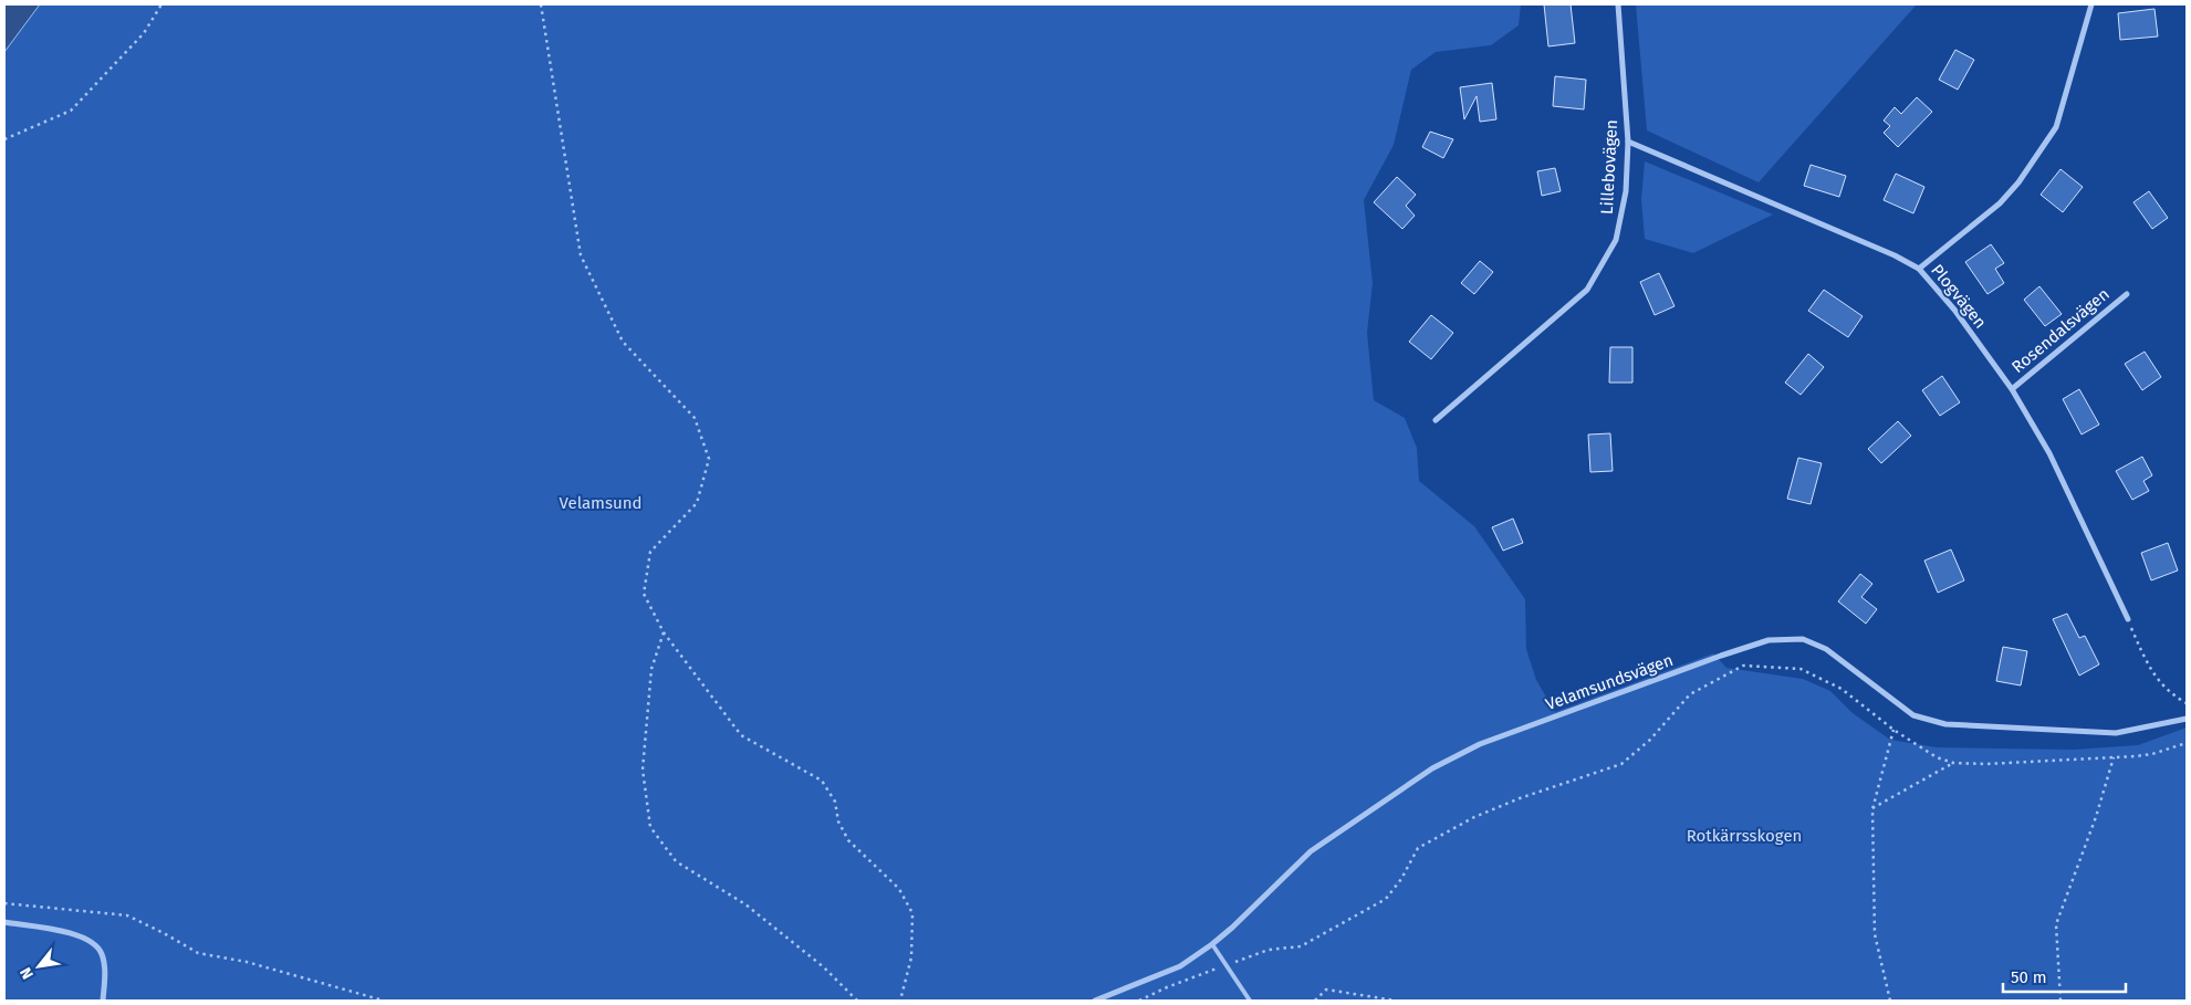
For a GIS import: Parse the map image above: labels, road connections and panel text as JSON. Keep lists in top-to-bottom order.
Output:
{
  "streets": {
    "street": [
      "Lillebovägen",
      "Plogvägen",
      "Rosendalsvägen",
      "Velamsundsvägen"
    ]
  },
  "crossings": [
    ["Lillebovägen", "Plogvägen"],
    ["Plogvägen", "Rosendalsvägen"]
  ],
  "parks": ["Velamsund", "Rotkärrsskogen"],
  "scale_bar": "50 m",
  "north": "bottom left"
}
